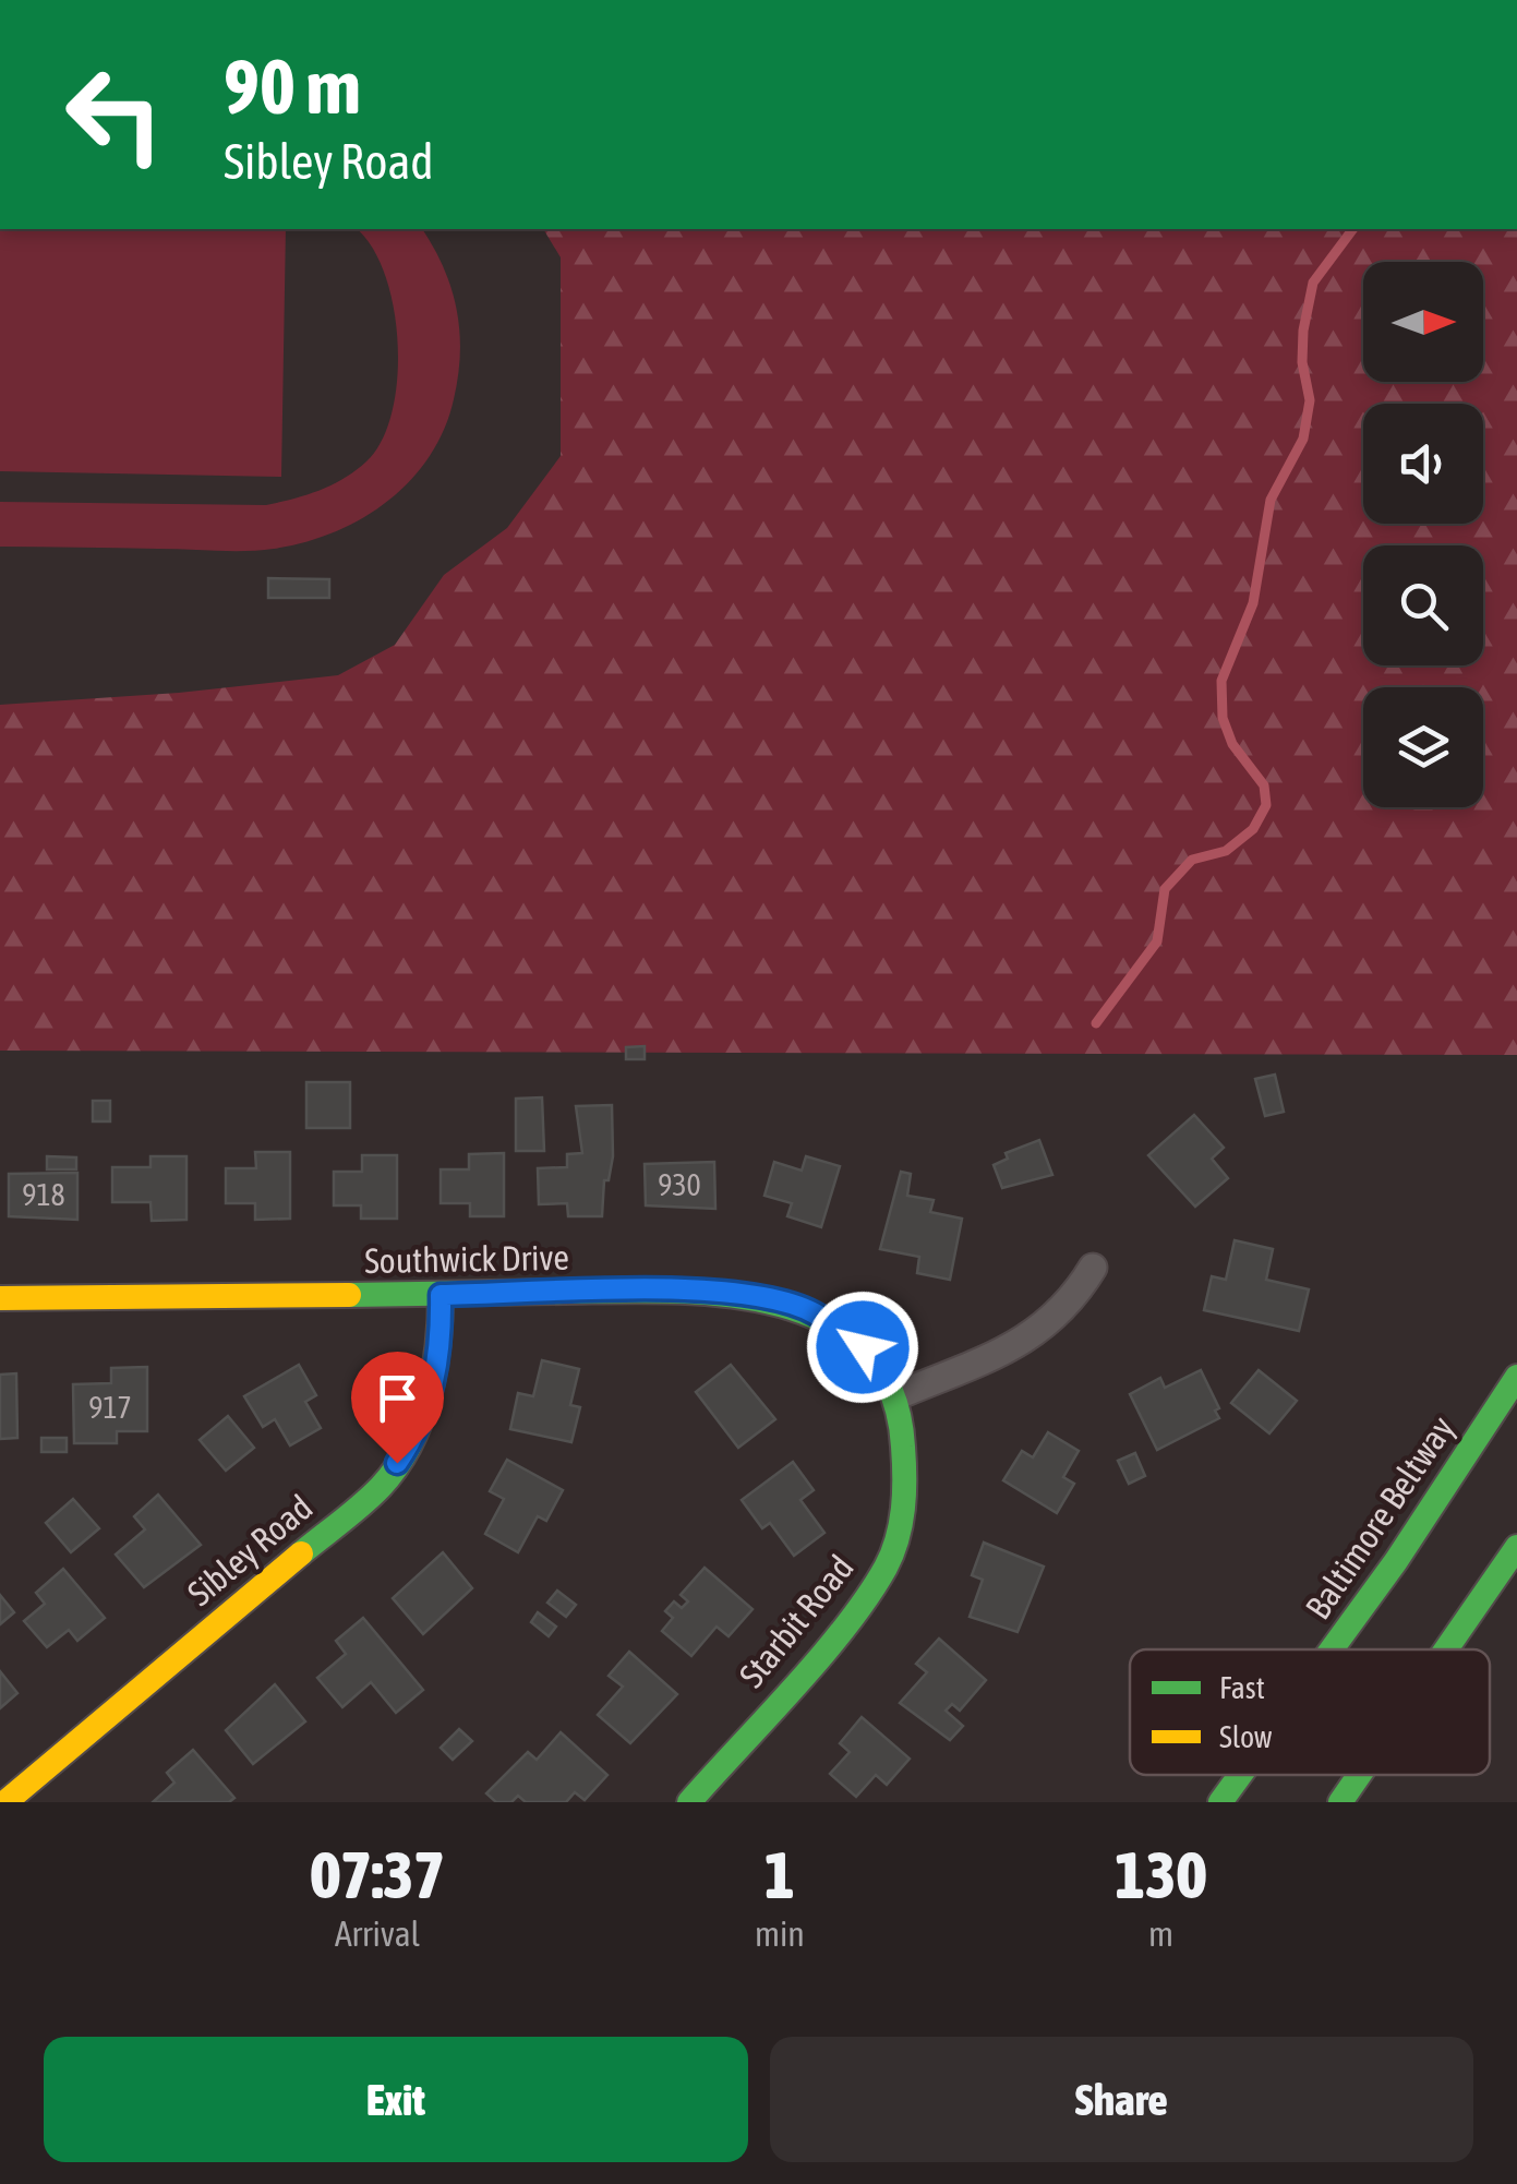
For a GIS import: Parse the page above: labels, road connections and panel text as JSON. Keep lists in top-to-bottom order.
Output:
{
  "streets": {
    "main road": [
      "Southwick Drive",
      "Baltimore Beltway",
      "Sibley Road",
      "Starbit Road"
    ]
  },
  "crossings": [
    ["Southwick Drive", "Sibley Road"],
    ["Southwick Drive", "Starbit Road"]
  ],
  "house_numbers": ["930", "918", "917"],
  "legend": ["Fast", "Slow"],
  "north": "right",
  "page": {
    "turn": ["90 m", "Sibley Road"],
    "eta": [
      "07:37",
      "Arrival",
      "1",
      "min",
      "130",
      "m"
    ],
    "buttons": ["Exit", "Share"]
  }
}
